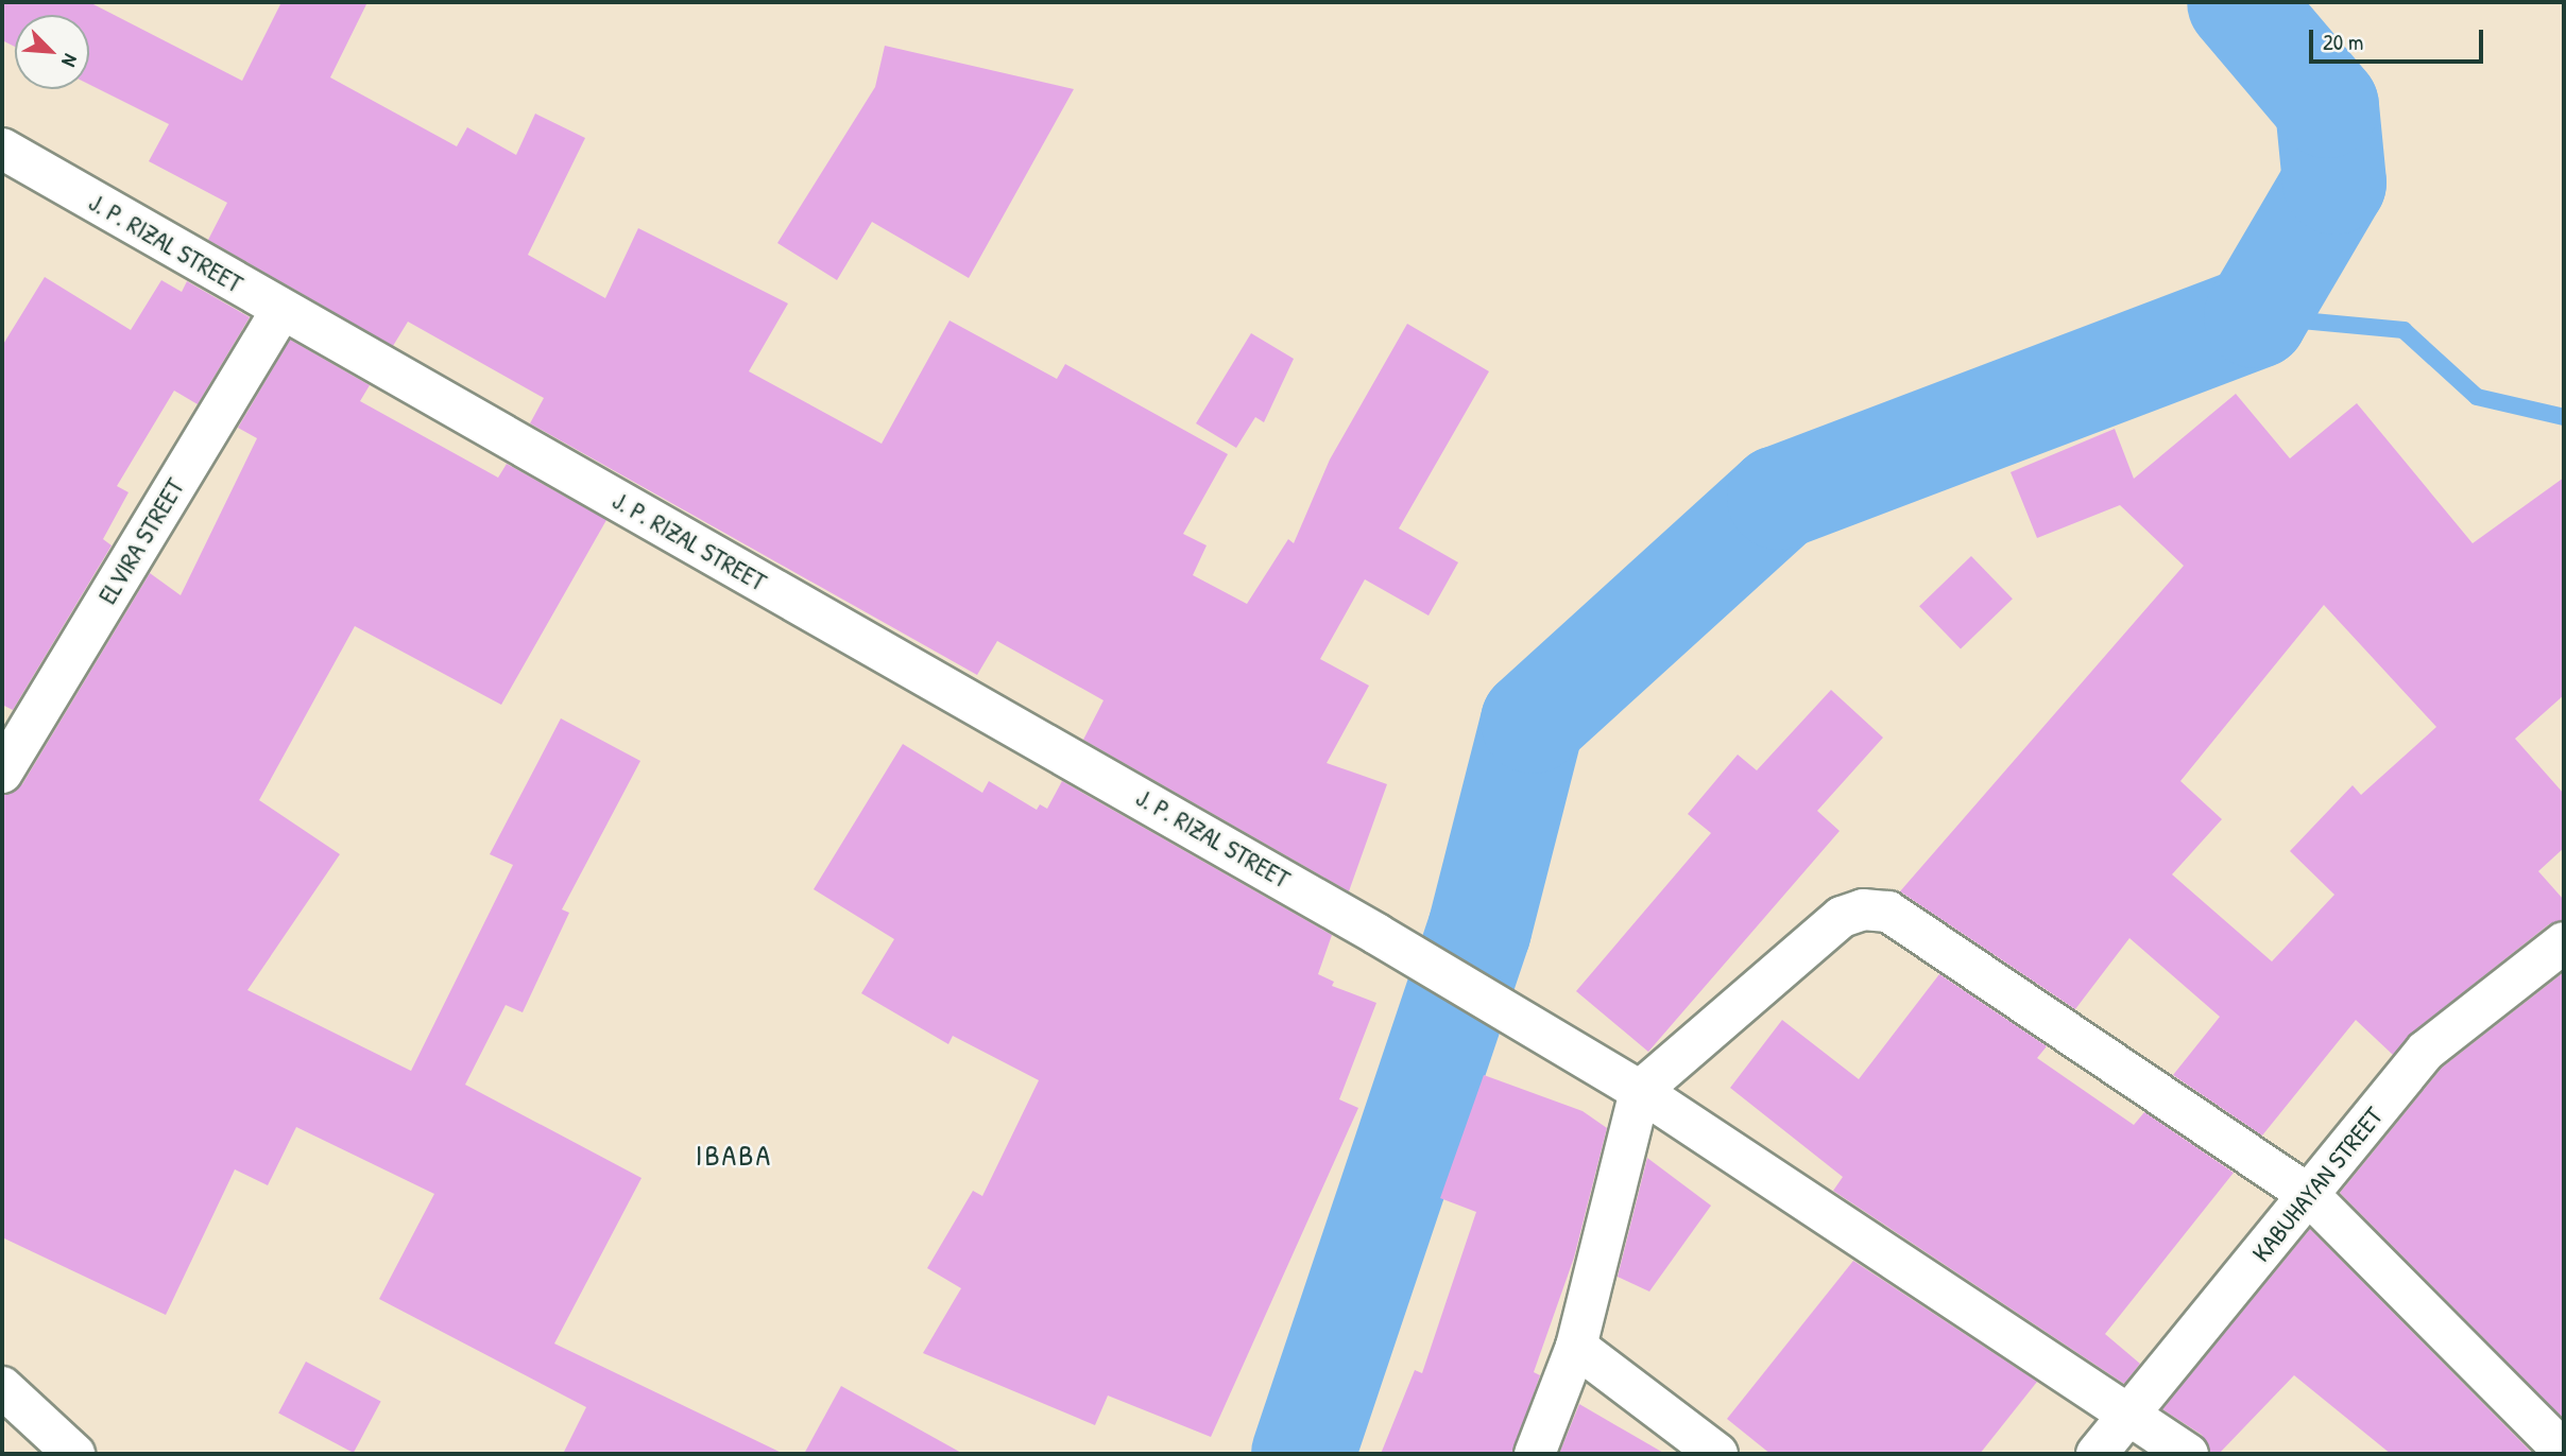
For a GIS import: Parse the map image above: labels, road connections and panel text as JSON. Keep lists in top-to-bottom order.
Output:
{
  "streets": {
    "street": ["J. P. RIZAL STREET", "ELVIRA STREET", "KABUHAYAN STREET"]
  },
  "crossings": [
    ["J. P. RIZAL STREET", "ELVIRA STREET"],
    ["J. P. RIZAL STREET", "KABUHAYAN STREET"]
  ],
  "districts": ["IBABA"],
  "scale_bar": "20 m",
  "north": "bottom right"
}
